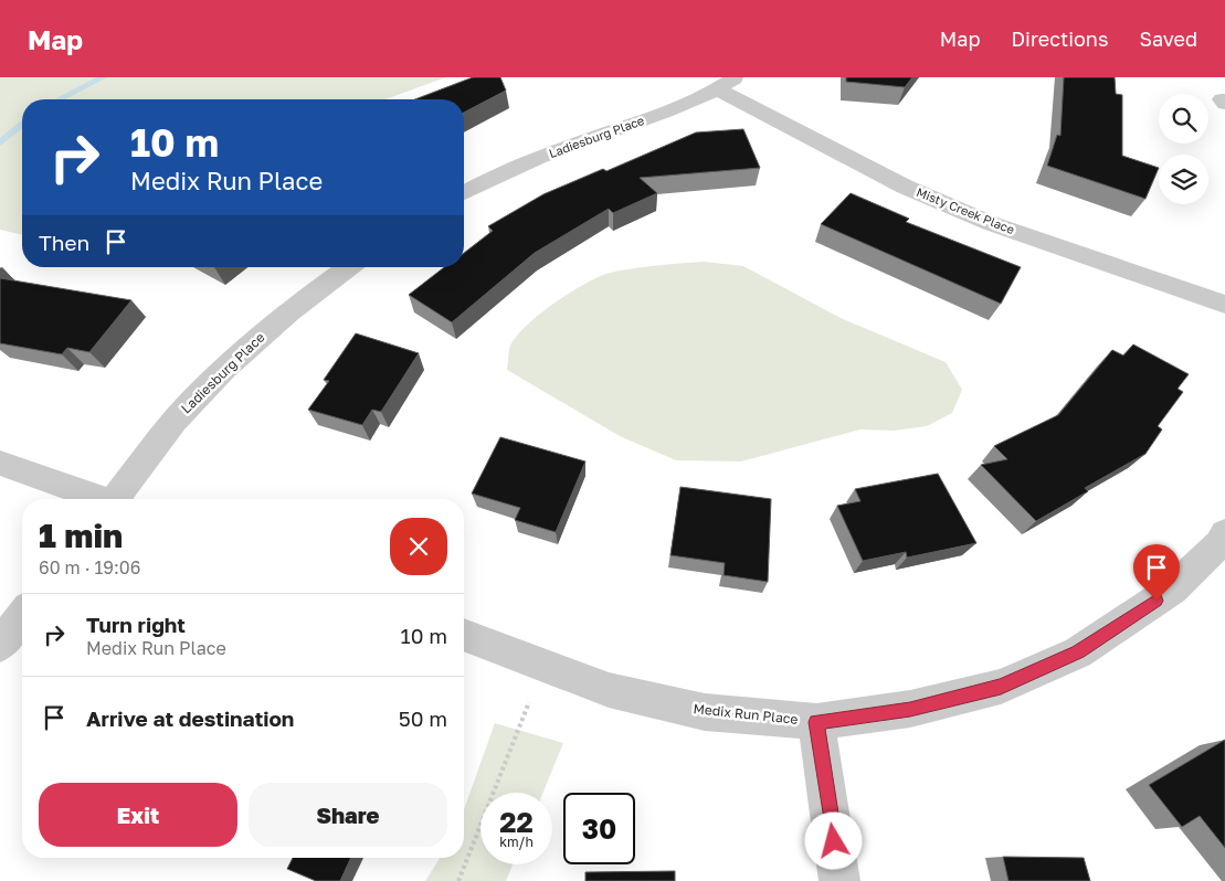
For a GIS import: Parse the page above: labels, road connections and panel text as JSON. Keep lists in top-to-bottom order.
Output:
{
  "streets": {
    "street": ["Ladiesburg Place", "Misty Creek Place", "Medix Run Place"]
  },
  "crossings": [
    ["Ladiesburg Place", "Misty Creek Place"]
  ],
  "page": {
    "header": "Map",
    "nav": ["Map", "Directions", "Saved"],
    "turn": ["10 m", "Medix Run Place"],
    "then": "Then",
    "heading": ["1 min", "60 m · 19:06"],
    "list": [
      {
        "name": "Turn right",
        "note": "Medix Run Place",
        "value": "10 m"
      },
      {
        "name": "Arrive at destination",
        "value": "50 m"
      }
    ],
    "buttons": ["Exit", "Share"],
    "speed": "22 km/h",
    "limit": "30"
  }
}
